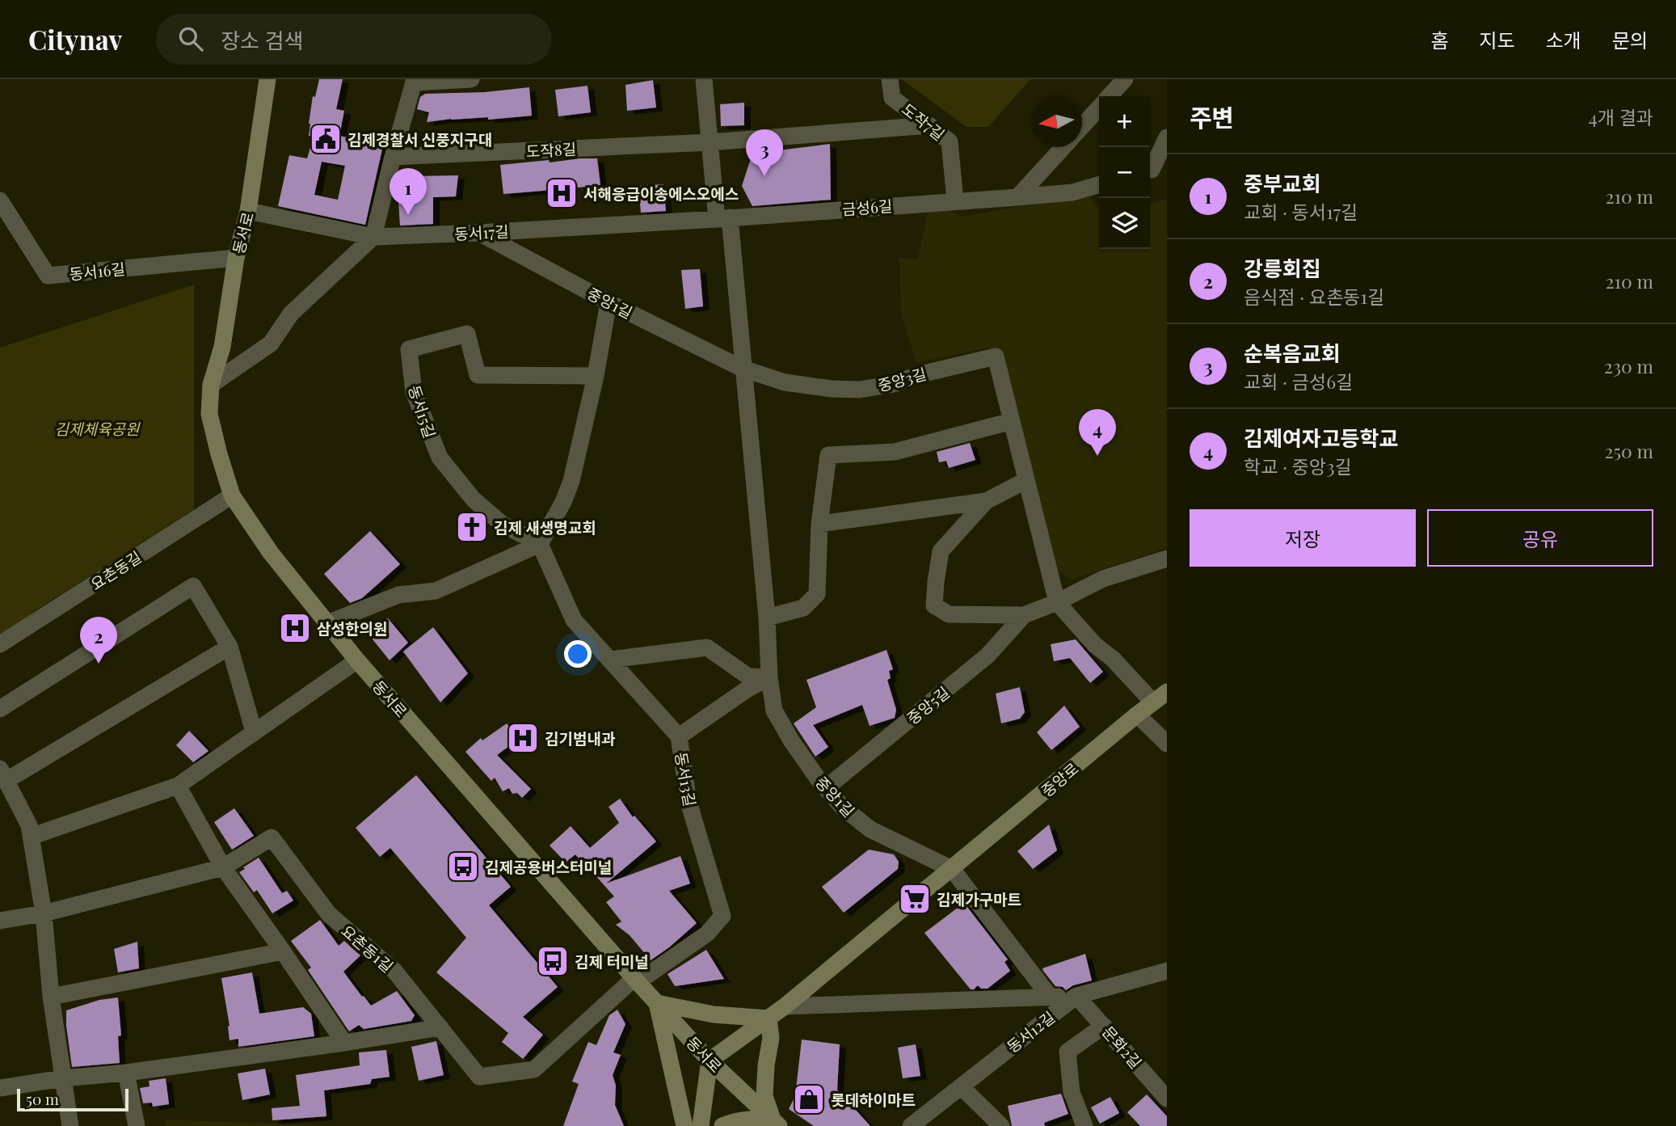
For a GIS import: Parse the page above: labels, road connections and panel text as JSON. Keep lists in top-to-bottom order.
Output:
{
  "streets": {
    "main road": ["동서로", "중앙로"],
    "street": [
      "도작7길",
      "도작8길",
      "금성6길",
      "동서17길",
      "동서16길",
      "중앙1길",
      "중앙3길",
      "동서15길",
      "요촌동길",
      "중앙5길",
      "동서13길",
      "요촌동1길",
      "동서12길",
      "문화2길"
    ]
  },
  "crossings": [
    ["도작7길", "도작8길"],
    ["도작7길", "금성6길"],
    ["금성6길", "동서17길"],
    ["금성6길", "중앙1길"],
    ["동서17길", "동서로"],
    ["동서17길", "중앙1길"],
    ["동서로", "동서16길"],
    ["동서로", "요촌동길"],
    ["동서로", "동서13길"],
    ["동서로", "중앙로"],
    ["중앙1길", "중앙3길"],
    ["중앙1길", "중앙5길"],
    ["중앙1길", "중앙로"],
    ["중앙3길", "중앙5길"],
    ["중앙3길", "중앙로"],
    ["동서15길", "동서13길"],
    ["동서12길", "문화2길"]
  ],
  "parks": ["김제체육공원"],
  "places": {
    "public building": ["김제경찰서 신풍지구대"],
    "hospital": ["서해응급이송에스오에스", "삼성한의원", "김기범내과"],
    "church": ["김제 새생명교회"],
    "bus stop": ["김제공용버스터미널", "김제 터미널"],
    "supermarket": ["김제가구마트"],
    "shop": ["롯데하이마트"]
  },
  "scale_bar": "50 m",
  "north": "left",
  "page": {
    "header": "Citynav",
    "search": "장소 검색",
    "nav": [
      "홈",
      "지도",
      "소개",
      "문의"
    ],
    "heading": ["주변", "4개 결과"],
    "map_buttons": ["+", "−"],
    "pins": [
      "3",
      "1",
      "4",
      "2"
    ],
    "list": [
      {
        "mark": "1",
        "name": "중부교회",
        "note": "교회 · 동서17길",
        "value": "210 m"
      },
      {
        "mark": "2",
        "name": "강릉회집",
        "note": "음식점 · 요촌동1길",
        "value": "210 m"
      },
      {
        "mark": "3",
        "name": "순복음교회",
        "note": "교회 · 금성6길",
        "value": "230 m"
      },
      {
        "mark": "4",
        "name": "김제여자고등학교",
        "note": "학교 · 중앙3길",
        "value": "250 m"
      }
    ],
    "buttons": ["저장", "공유"],
    "scale": "50 m"
  }
}
